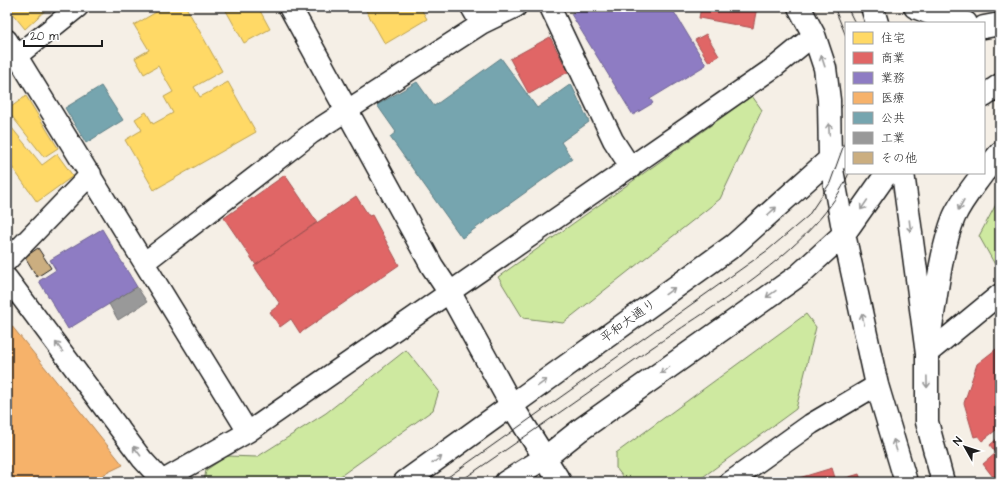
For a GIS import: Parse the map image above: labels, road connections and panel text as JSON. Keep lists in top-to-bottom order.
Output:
{
  "streets": {
    "street": ["平和大通り"]
  },
  "legend": [
    "住宅",
    "商業",
    "業務",
    "医療",
    "公共",
    "工業",
    "その他"
  ],
  "scale_bar": "20 m",
  "north": "top left"
}
